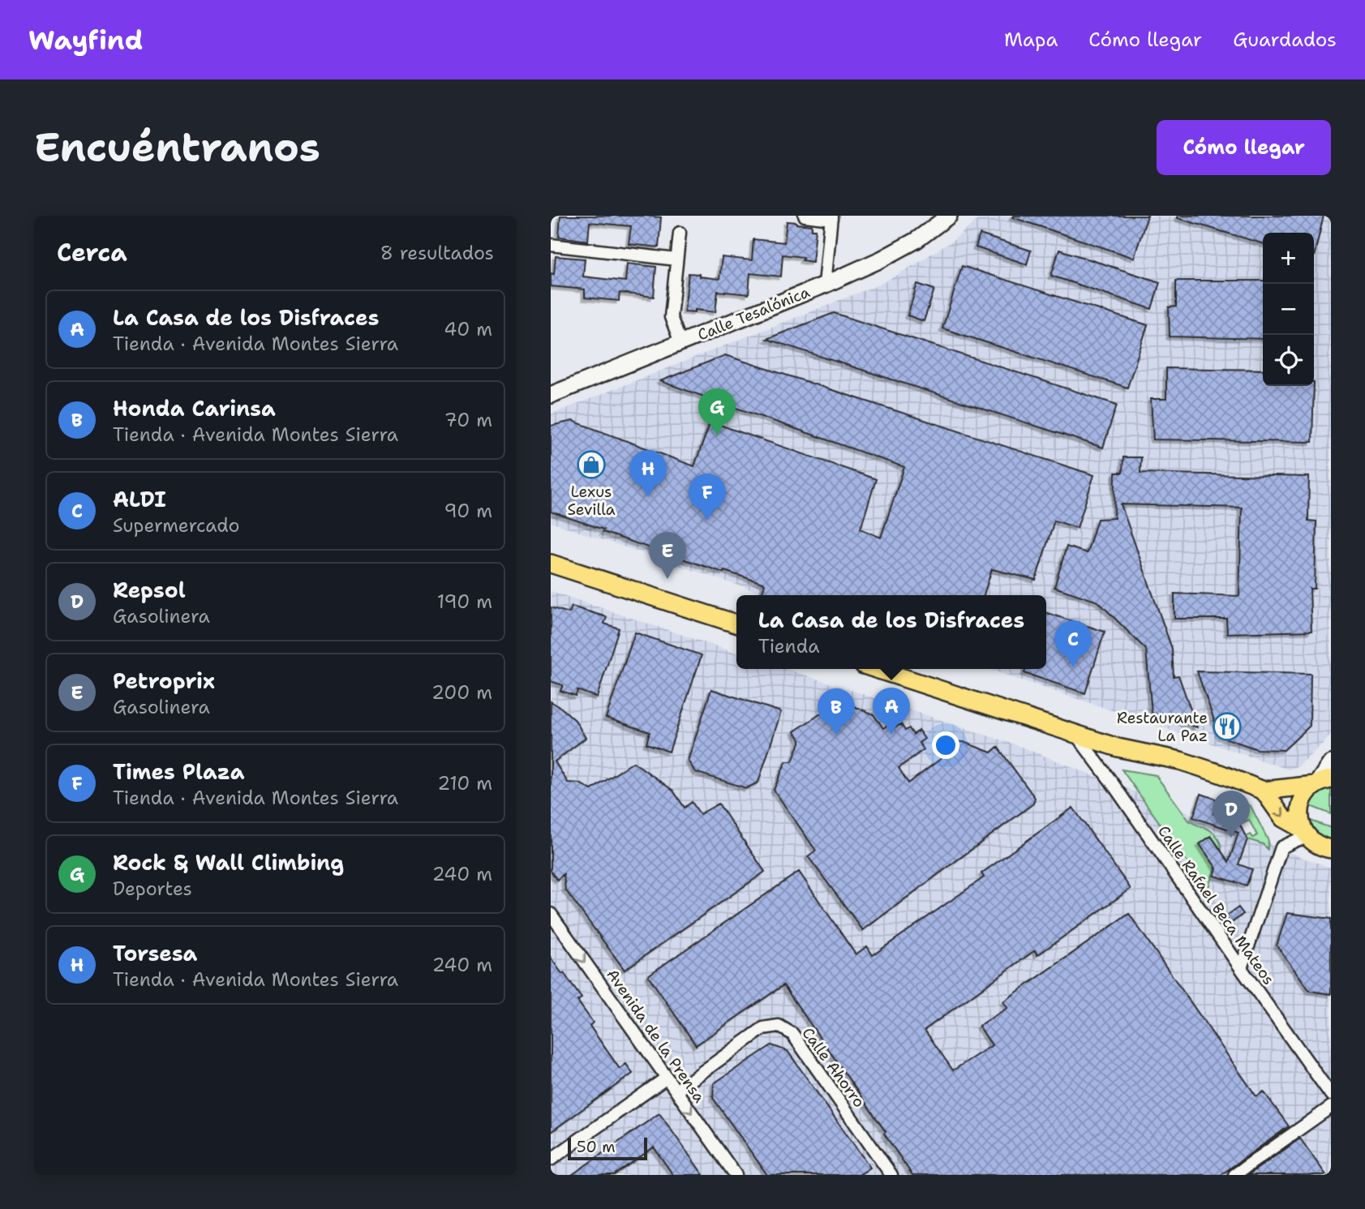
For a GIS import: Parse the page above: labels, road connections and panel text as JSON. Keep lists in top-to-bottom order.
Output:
{
  "streets": {
    "street": [
      "Calle Tesalónica",
      "Calle Rafael Beca Mateos",
      "Avenida de la Prensa",
      "Calle Ahorro"
    ]
  },
  "crossings": [
    ["Avenida de la Prensa", "Calle Ahorro"]
  ],
  "one_way": ["Avenida de la Prensa"],
  "places": {
    "shop": ["Lexus Sevilla"],
    "restaurant": ["Restaurante La Paz"]
  },
  "scale_bar": "50 m",
  "page": {
    "header": "Wayfind",
    "nav": ["Mapa", "Cómo llegar", "Guardados"],
    "buttons": "Cómo llegar",
    "title": "Encuéntranos",
    "heading": ["Cerca", "8 resultados"],
    "map_buttons": ["+", "−"],
    "list": [
      {
        "mark": "A",
        "name": "La Casa de los Disfraces",
        "note": "Tienda · Avenida Montes Sierra",
        "value": "40 m"
      },
      {
        "mark": "B",
        "name": "Honda Carinsa",
        "note": "Tienda · Avenida Montes Sierra",
        "value": "70 m"
      },
      {
        "mark": "C",
        "name": "ALDI",
        "note": "Supermercado",
        "value": "90 m"
      },
      {
        "mark": "D",
        "name": "Repsol",
        "note": "Gasolinera",
        "value": "190 m"
      },
      {
        "mark": "E",
        "name": "Petroprix",
        "note": "Gasolinera",
        "value": "200 m"
      },
      {
        "mark": "F",
        "name": "Times Plaza",
        "note": "Tienda · Avenida Montes Sierra",
        "value": "210 m"
      },
      {
        "mark": "G",
        "name": "Rock & Wall Climbing",
        "note": "Deportes",
        "value": "240 m"
      },
      {
        "mark": "H",
        "name": "Torsesa",
        "note": "Tienda · Avenida Montes Sierra",
        "value": "240 m"
      }
    ],
    "pins": [
      "G",
      "H",
      "F",
      "E",
      "C",
      "A",
      "B",
      "D"
    ],
    "popup": ["La Casa de los Disfraces", "Tienda"],
    "scale": "50 m"
  }
}
